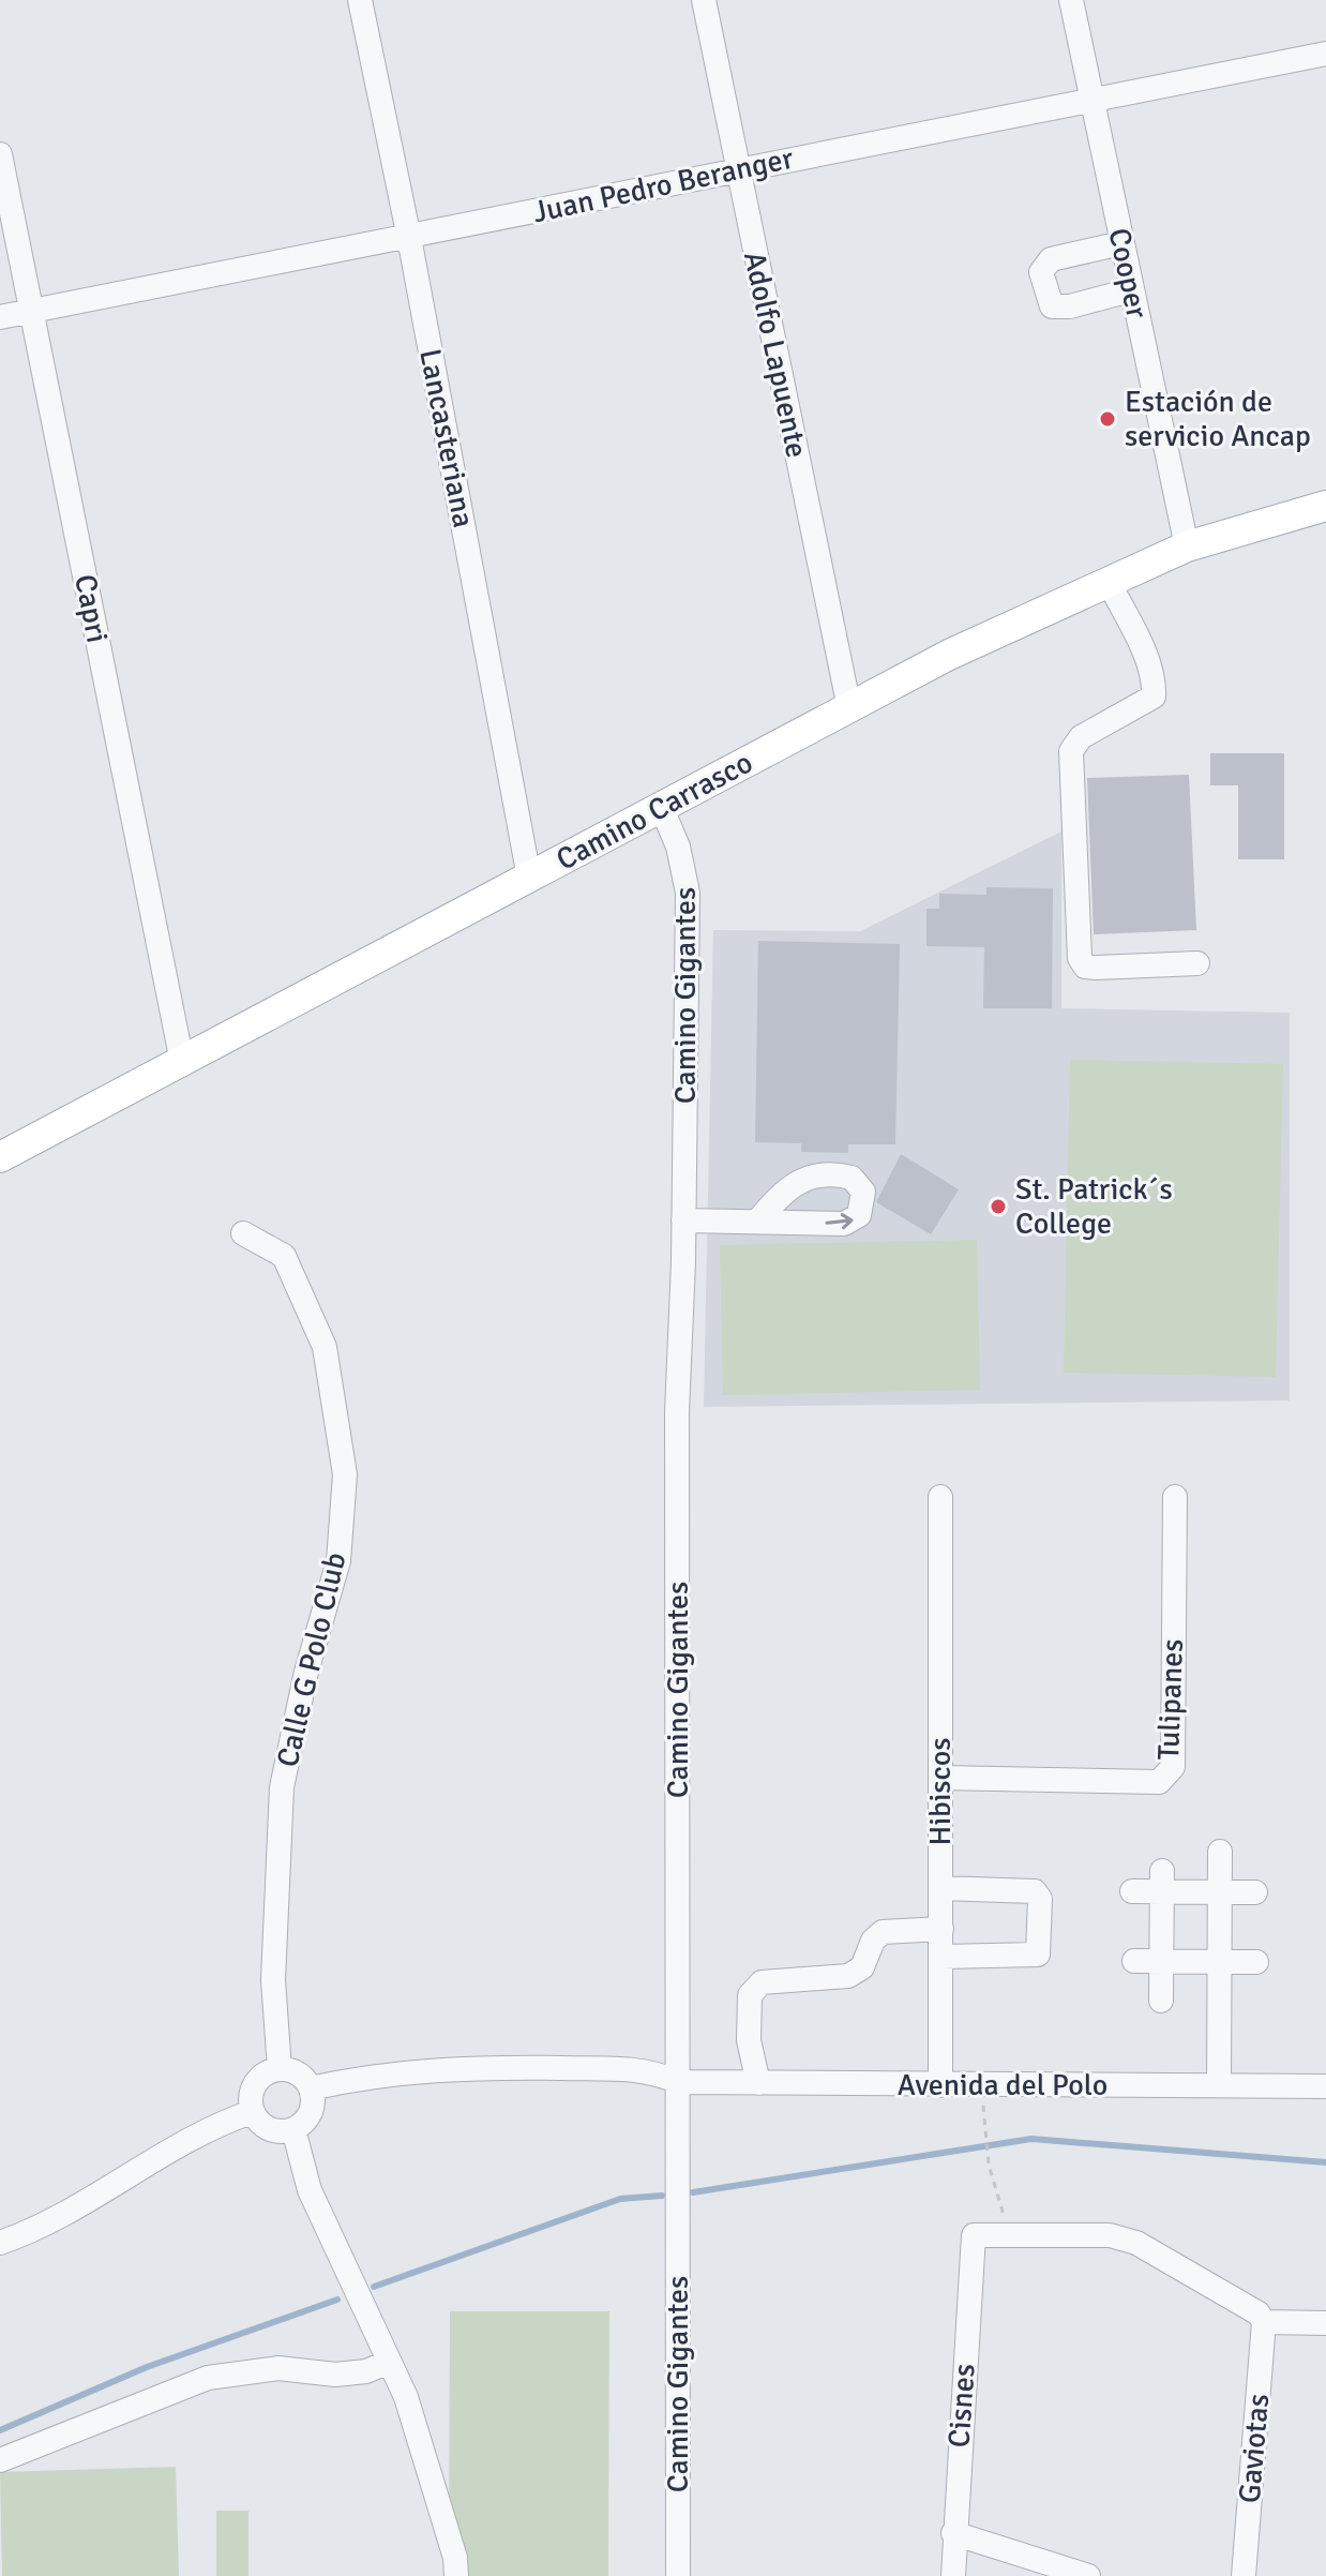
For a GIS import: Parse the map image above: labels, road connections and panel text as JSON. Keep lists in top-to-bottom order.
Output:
{
  "streets": {
    "main road": ["Camino Carrasco"],
    "street": [
      "Juan Pedro Beranger",
      "Cooper",
      "Adolfo Lapuente",
      "Lancasteriana",
      "Capri",
      "Camino Gigantes",
      "Calle G Polo Club",
      "Tulipanes",
      "Hibiscos",
      "Avenida del Polo",
      "Cisnes",
      "Gaviotas"
    ]
  },
  "crossings": [
    ["Juan Pedro Beranger", "Cooper"],
    ["Juan Pedro Beranger", "Adolfo Lapuente"],
    ["Juan Pedro Beranger", "Lancasteriana"],
    ["Juan Pedro Beranger", "Capri"],
    ["Cooper", "Camino Carrasco"],
    ["Adolfo Lapuente", "Camino Carrasco"],
    ["Lancasteriana", "Camino Carrasco"],
    ["Capri", "Camino Carrasco"],
    ["Camino Carrasco", "Camino Gigantes"],
    ["Camino Gigantes", "Avenida del Polo"],
    ["Calle G Polo Club", "Avenida del Polo"],
    ["Tulipanes", "Hibiscos"],
    ["Hibiscos", "Avenida del Polo"]
  ],
  "places": ["Estación de servicio Ancap", "St. Patrick´s College"]
}
